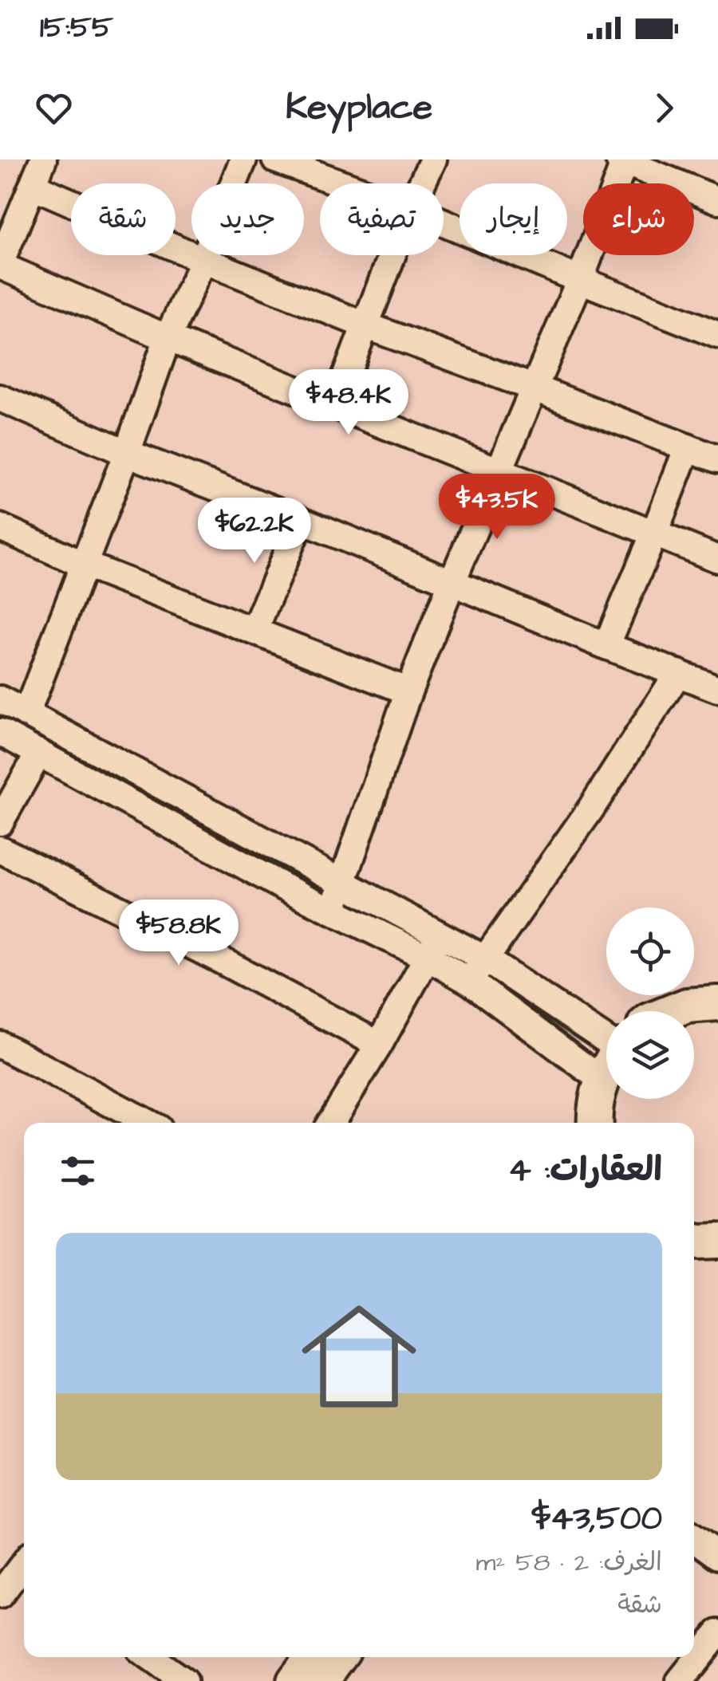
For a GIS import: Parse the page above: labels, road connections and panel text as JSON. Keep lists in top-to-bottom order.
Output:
{
  "page": {
    "status": "15:55",
    "header": "Keyplace",
    "chip": [
      "شراء",
      "إيجار",
      "تصفية",
      "جديد",
      "شقة"
    ],
    "price": [
      "$48.4K",
      "$43.5K",
      "$62.2K",
      "$58.8K"
    ],
    "heading": "العقارات: 4",
    "list": [
      {
        "name": "$43,500",
        "note": "الغرف: 2 · 58 m² · شقة"
      }
    ]
  }
}
